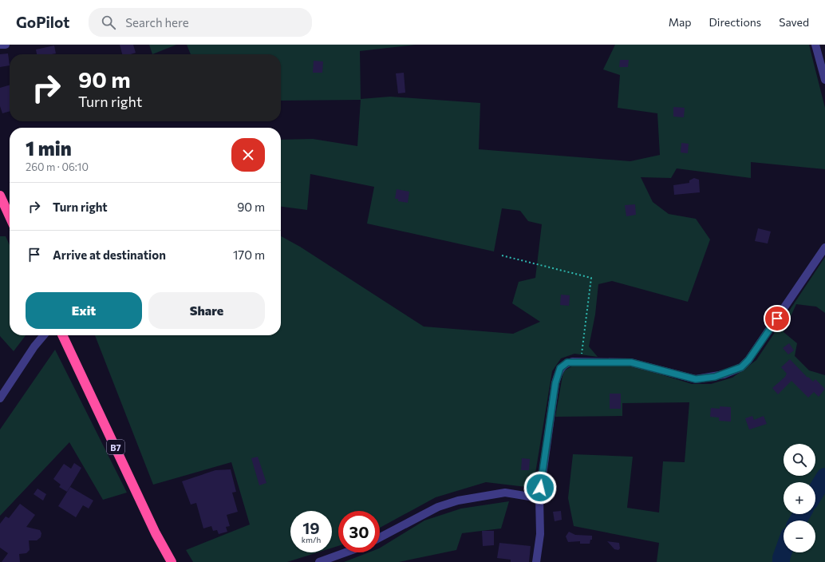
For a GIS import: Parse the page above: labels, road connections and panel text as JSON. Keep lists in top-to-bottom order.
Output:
{
  "streets": {
    "highway": ["B7"]
  },
  "page": {
    "header": "GoPilot",
    "search": "Search here",
    "nav": ["Map", "Directions", "Saved"],
    "turn": ["90 m", "Turn right"],
    "heading": ["1 min", "260 m · 06:10"],
    "list": [
      {
        "name": "Turn right",
        "value": "90 m"
      },
      {
        "name": "Arrive at destination",
        "value": "170 m"
      }
    ],
    "buttons": ["Exit", "Share"],
    "map_buttons": ["+", "−"],
    "speed": "19 km/h",
    "limit": "30"
  }
}
